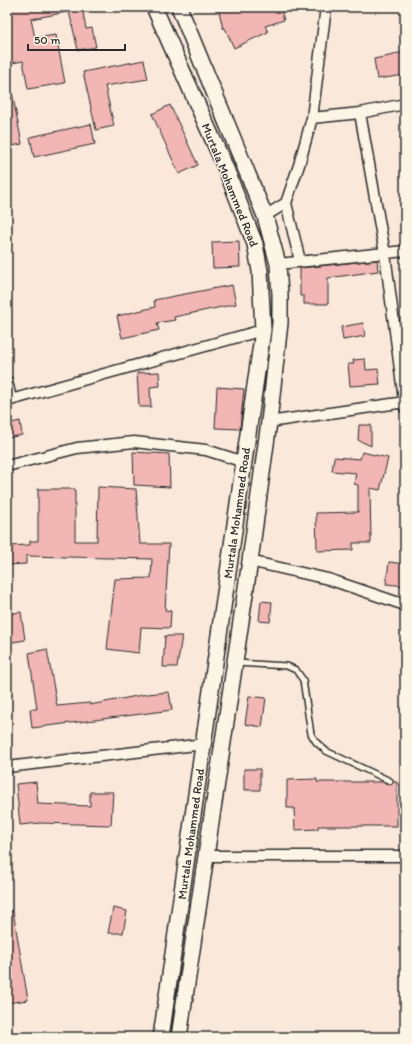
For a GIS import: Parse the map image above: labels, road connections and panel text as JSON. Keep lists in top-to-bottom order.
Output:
{
  "streets": {
    "main road": ["Murtala Mohammed Road"]
  },
  "scale_bar": "50 m"
}
